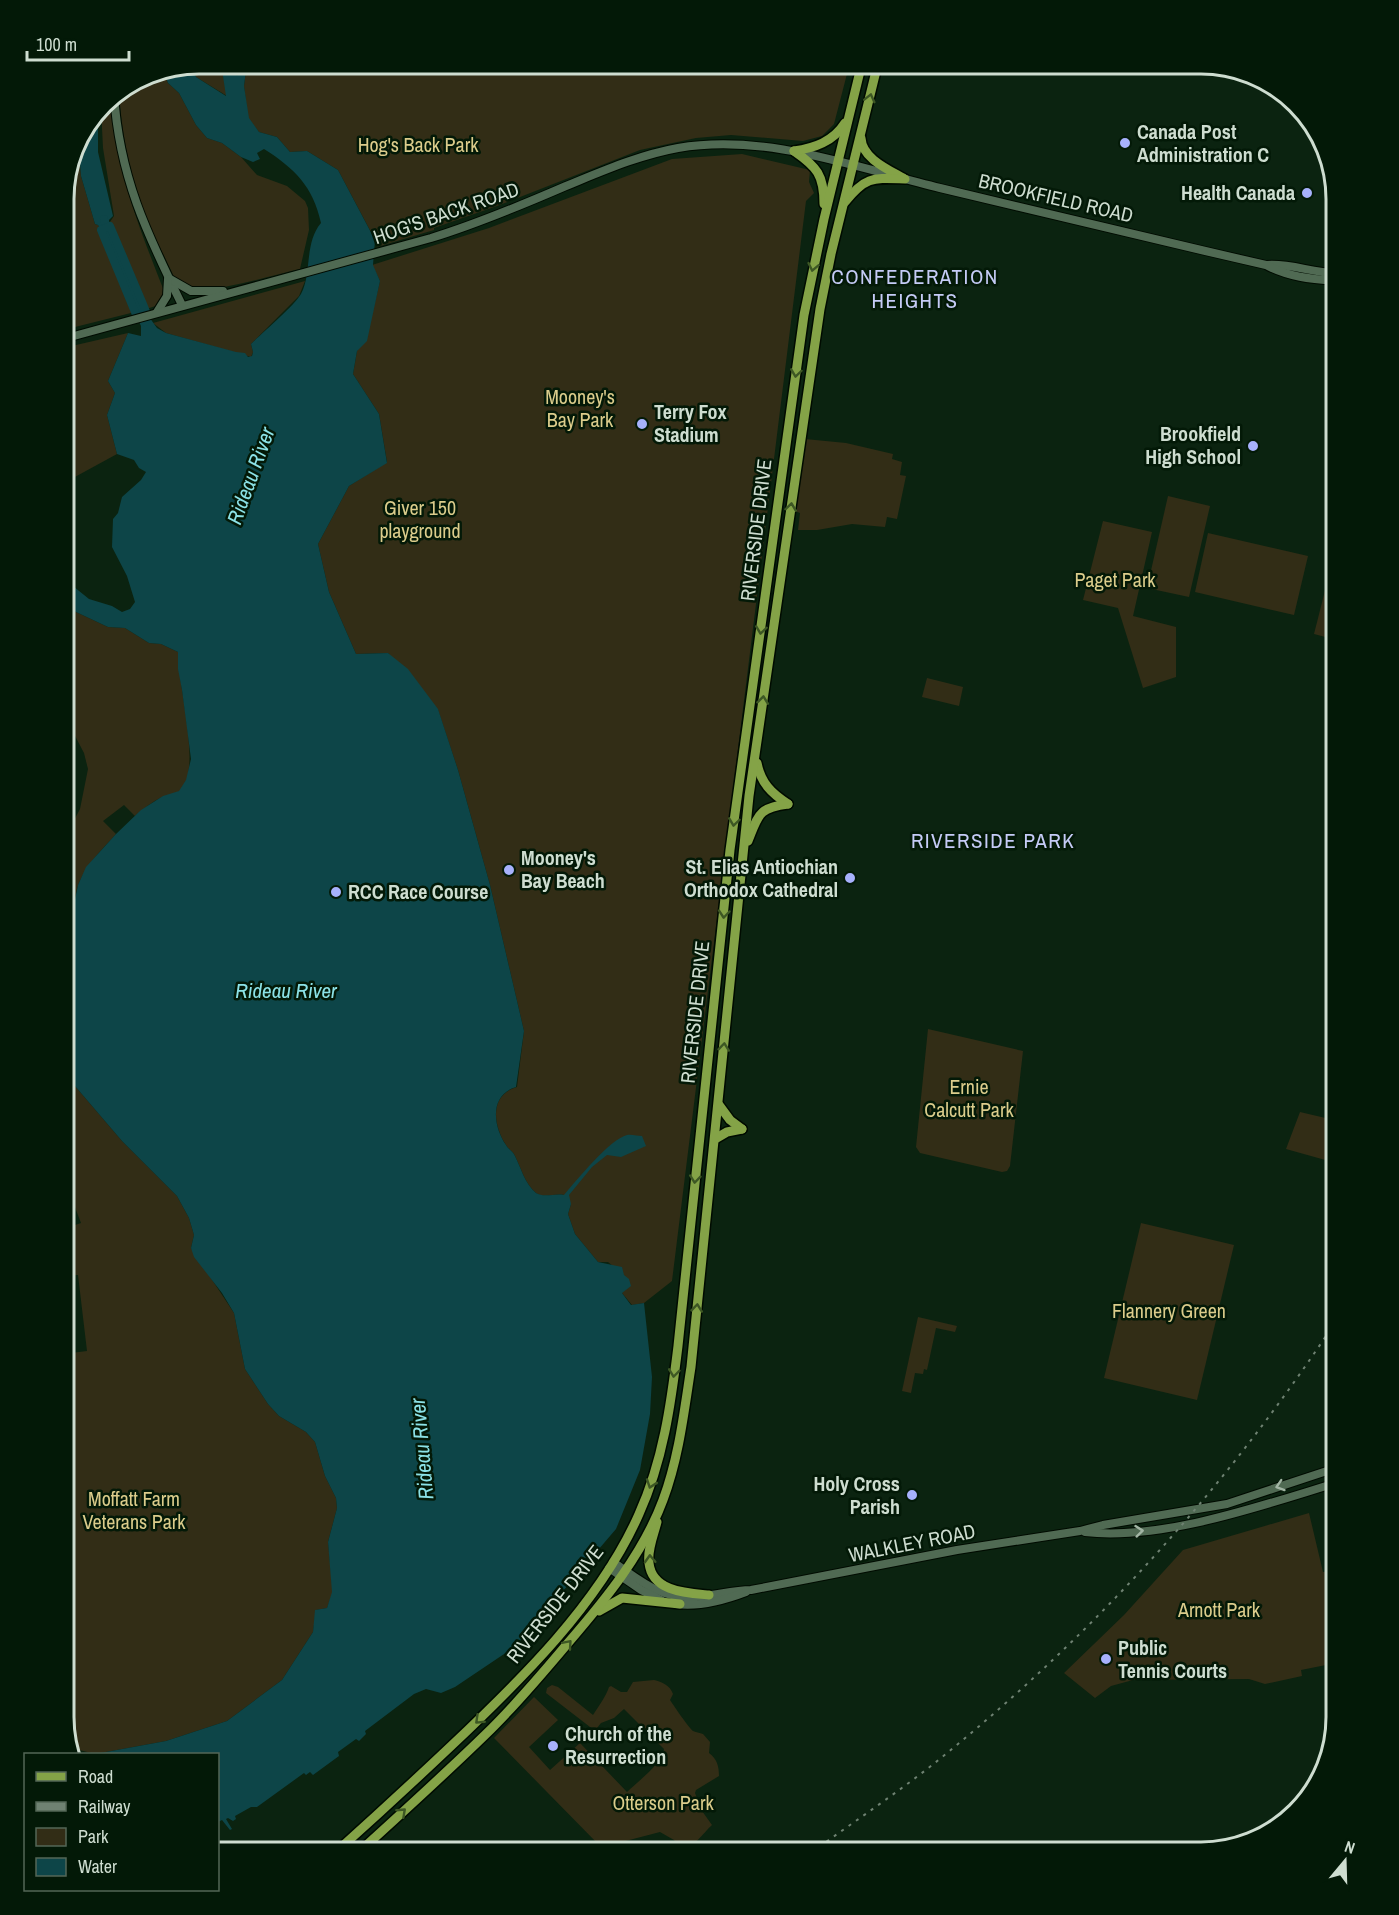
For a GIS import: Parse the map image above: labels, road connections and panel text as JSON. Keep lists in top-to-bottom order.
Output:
{
  "streets": {
    "main road": [
      "BROOKFIELD ROAD",
      "HOG'S BACK ROAD",
      "RIVERSIDE DRIVE",
      "WALKLEY ROAD"
    ]
  },
  "crossings": [
    ["BROOKFIELD ROAD", "HOG'S BACK ROAD"],
    ["BROOKFIELD ROAD", "RIVERSIDE DRIVE"],
    ["HOG'S BACK ROAD", "RIVERSIDE DRIVE"],
    ["RIVERSIDE DRIVE", "WALKLEY ROAD"]
  ],
  "districts": ["CONFEDERATION HEIGHTS", "RIVERSIDE PARK"],
  "water": ["Rideau River"],
  "parks": [
    "Hog's Back Park",
    "Mooney's Bay Park",
    "Giver 150 playground",
    "Paget Park",
    "Ernie Calcutt Park",
    "Flannery Green",
    "Moffatt Farm Veterans Park",
    "Arnott Park",
    "Otterson Park"
  ],
  "places": [
    "Canada Post Administration C",
    "Health Canada",
    "Terry Fox Stadium",
    "Brookfield High School",
    "Mooney's Bay Beach",
    "St. Elias Antiochian Orthodox Cathedral",
    "RCC Race Course",
    "Holy Cross Parish",
    "Public Tennis Courts",
    "Church of the Resurrection"
  ],
  "legend": [
    "Road",
    "Railway",
    "Park",
    "Water"
  ],
  "scale_bar": "100 m",
  "north": "top"
}
